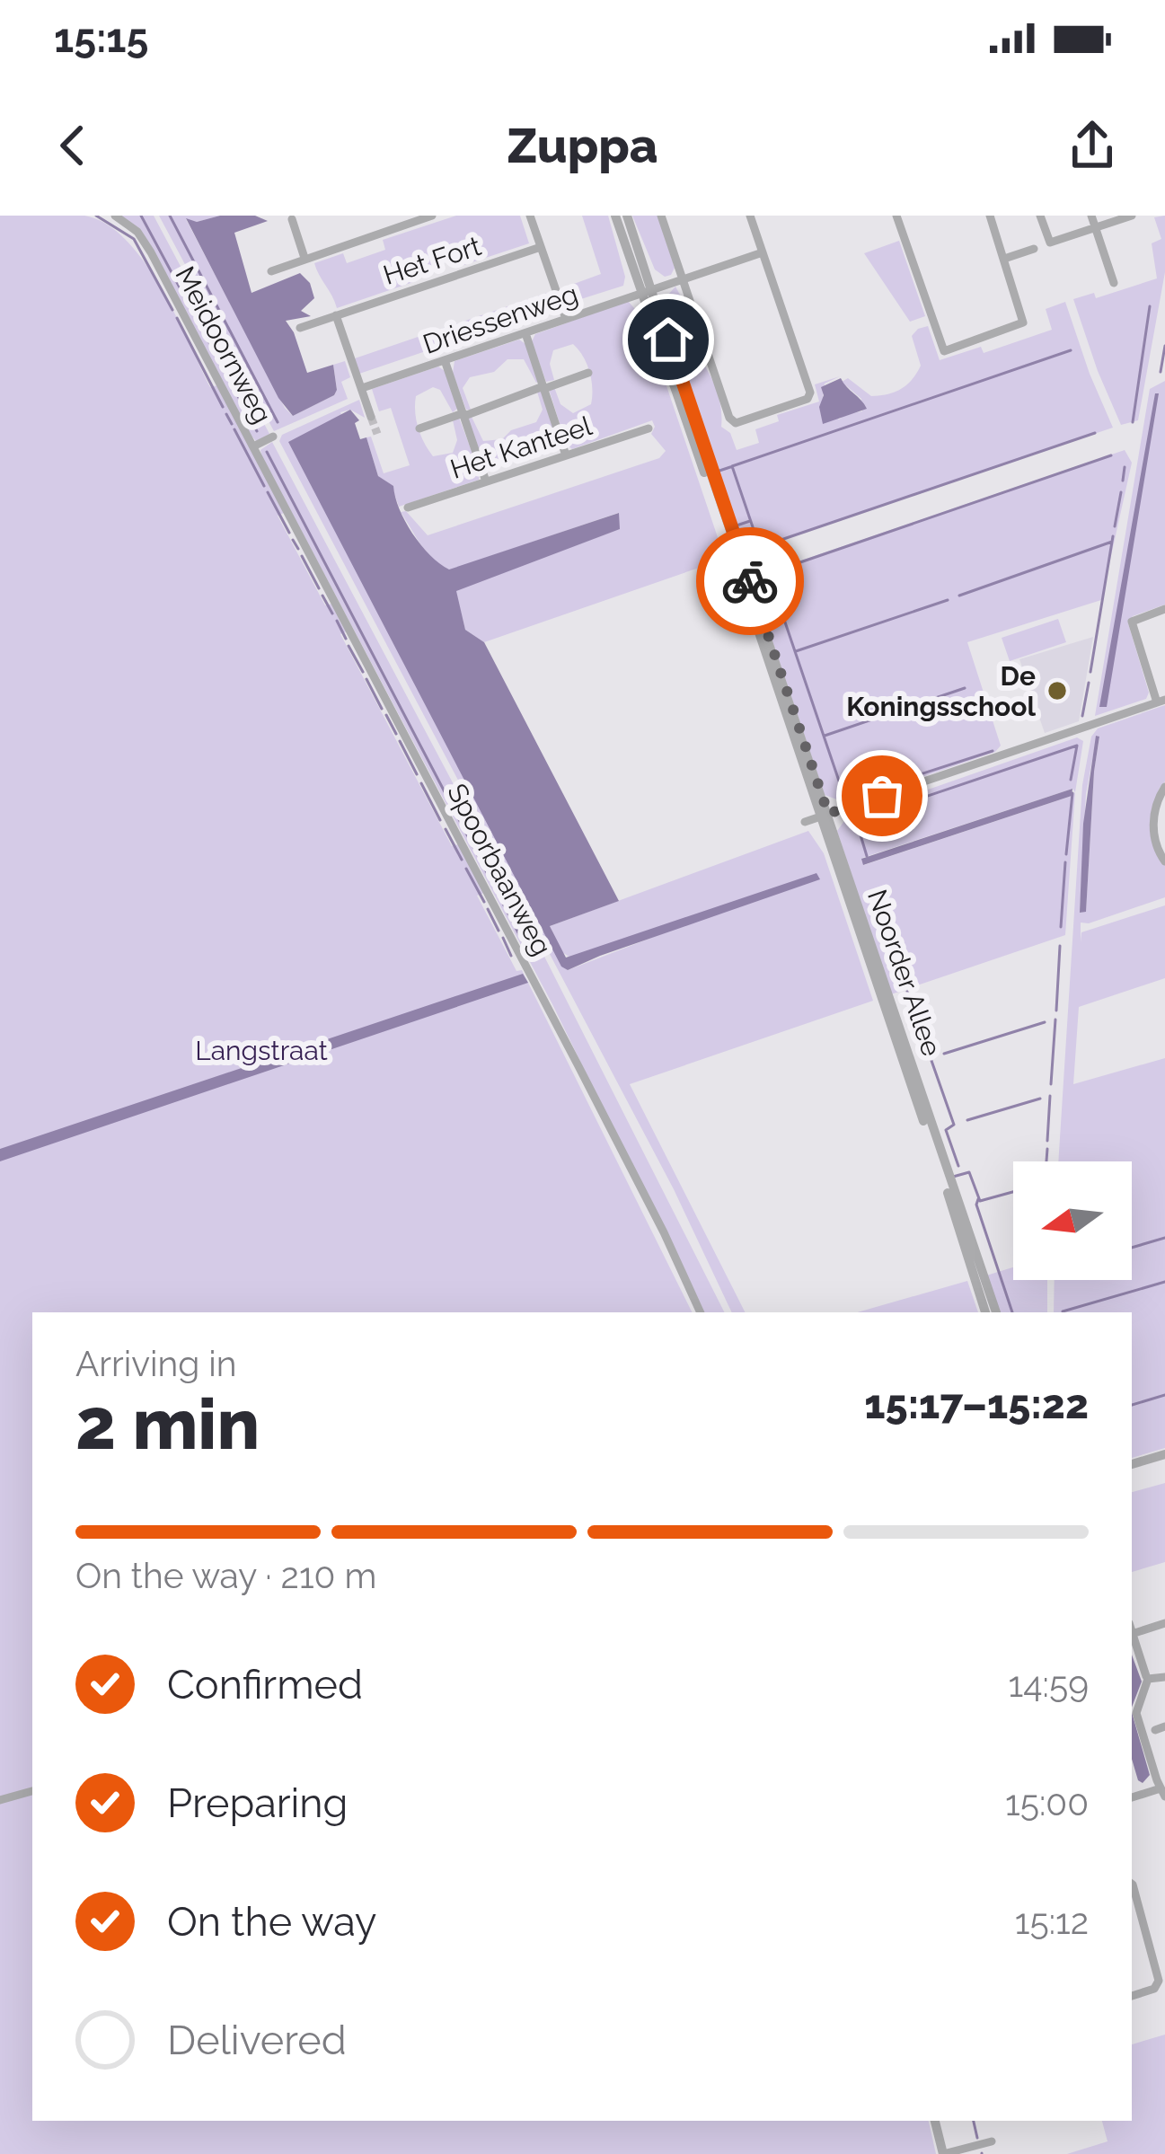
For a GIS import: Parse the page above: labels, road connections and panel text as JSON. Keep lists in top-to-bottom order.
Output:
{
  "streets": {
    "street": [
      "Het Fort",
      "Driessenweg",
      "Meidoornweg",
      "Het Kanteel",
      "Spoorbaanweg",
      "Noorder Allee"
    ]
  },
  "crossings": [
    ["Driessenweg", "Noorder Allee"],
    ["Meidoornweg", "Spoorbaanweg"]
  ],
  "parks": ["Langstraat"],
  "places": ["De Koningsschool"],
  "north": "left",
  "page": {
    "status": "15:15",
    "header": "Zuppa",
    "heading": ["2 min", "Arriving in", "15:17–15:22"],
    "bar": "On the way · 210 m",
    "list": [
      ["Confirmed", "14:59"],
      ["Preparing", "15:00"],
      ["On the way", "15:12"],
      "Delivered"
    ]
  }
}
